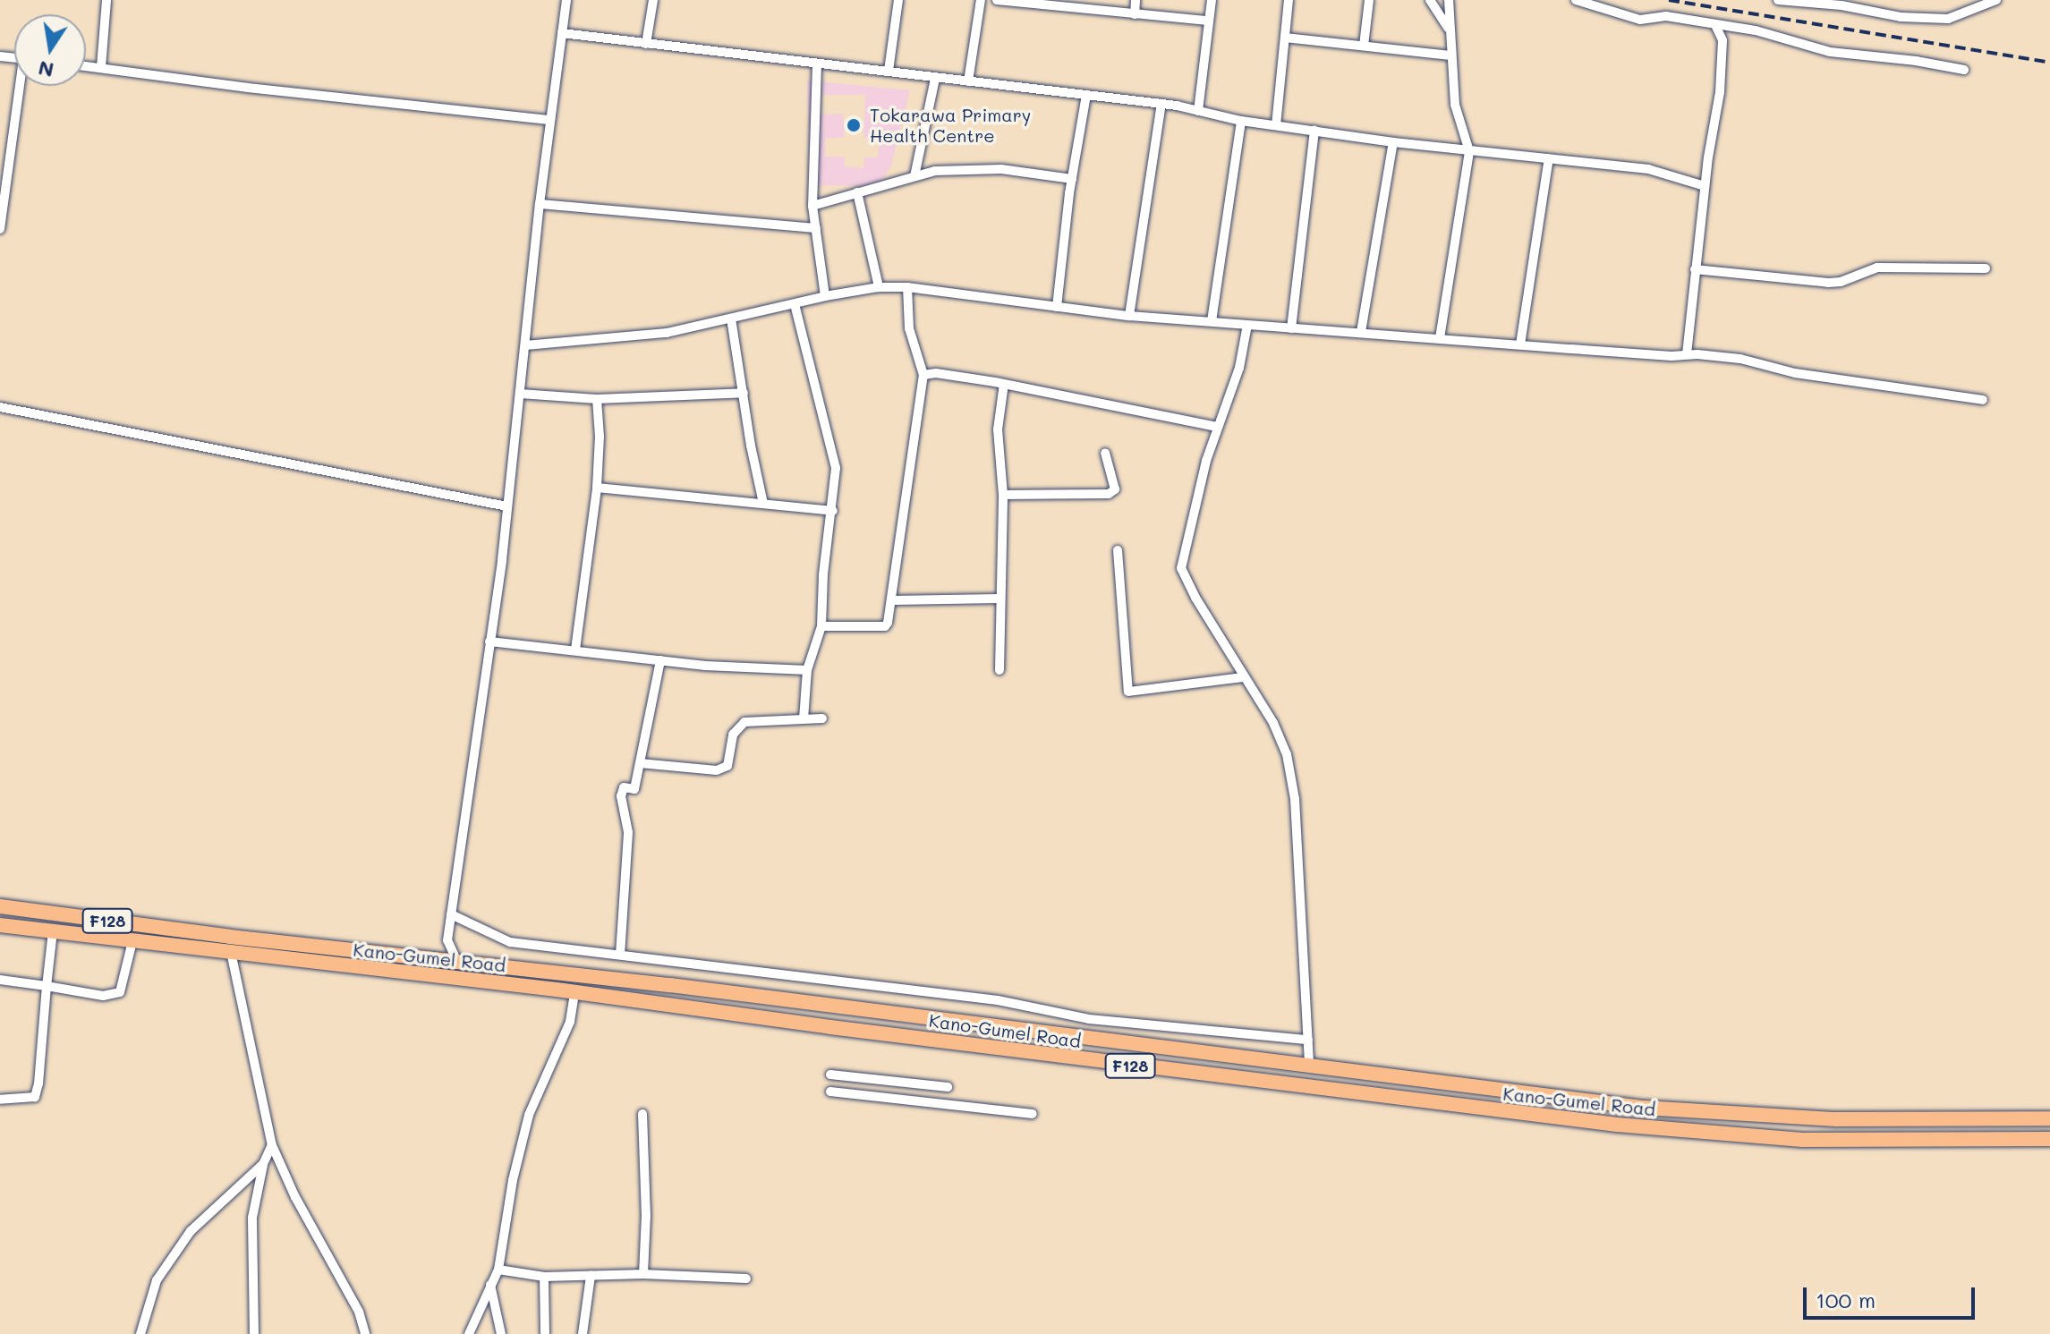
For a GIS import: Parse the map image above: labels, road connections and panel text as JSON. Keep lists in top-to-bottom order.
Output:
{
  "streets": {
    "main road": ["F128", "Kano-Gumel Road"]
  },
  "places": ["Tokarawa Primary Health Centre"],
  "scale_bar": "100 m",
  "north": "bottom"
}
